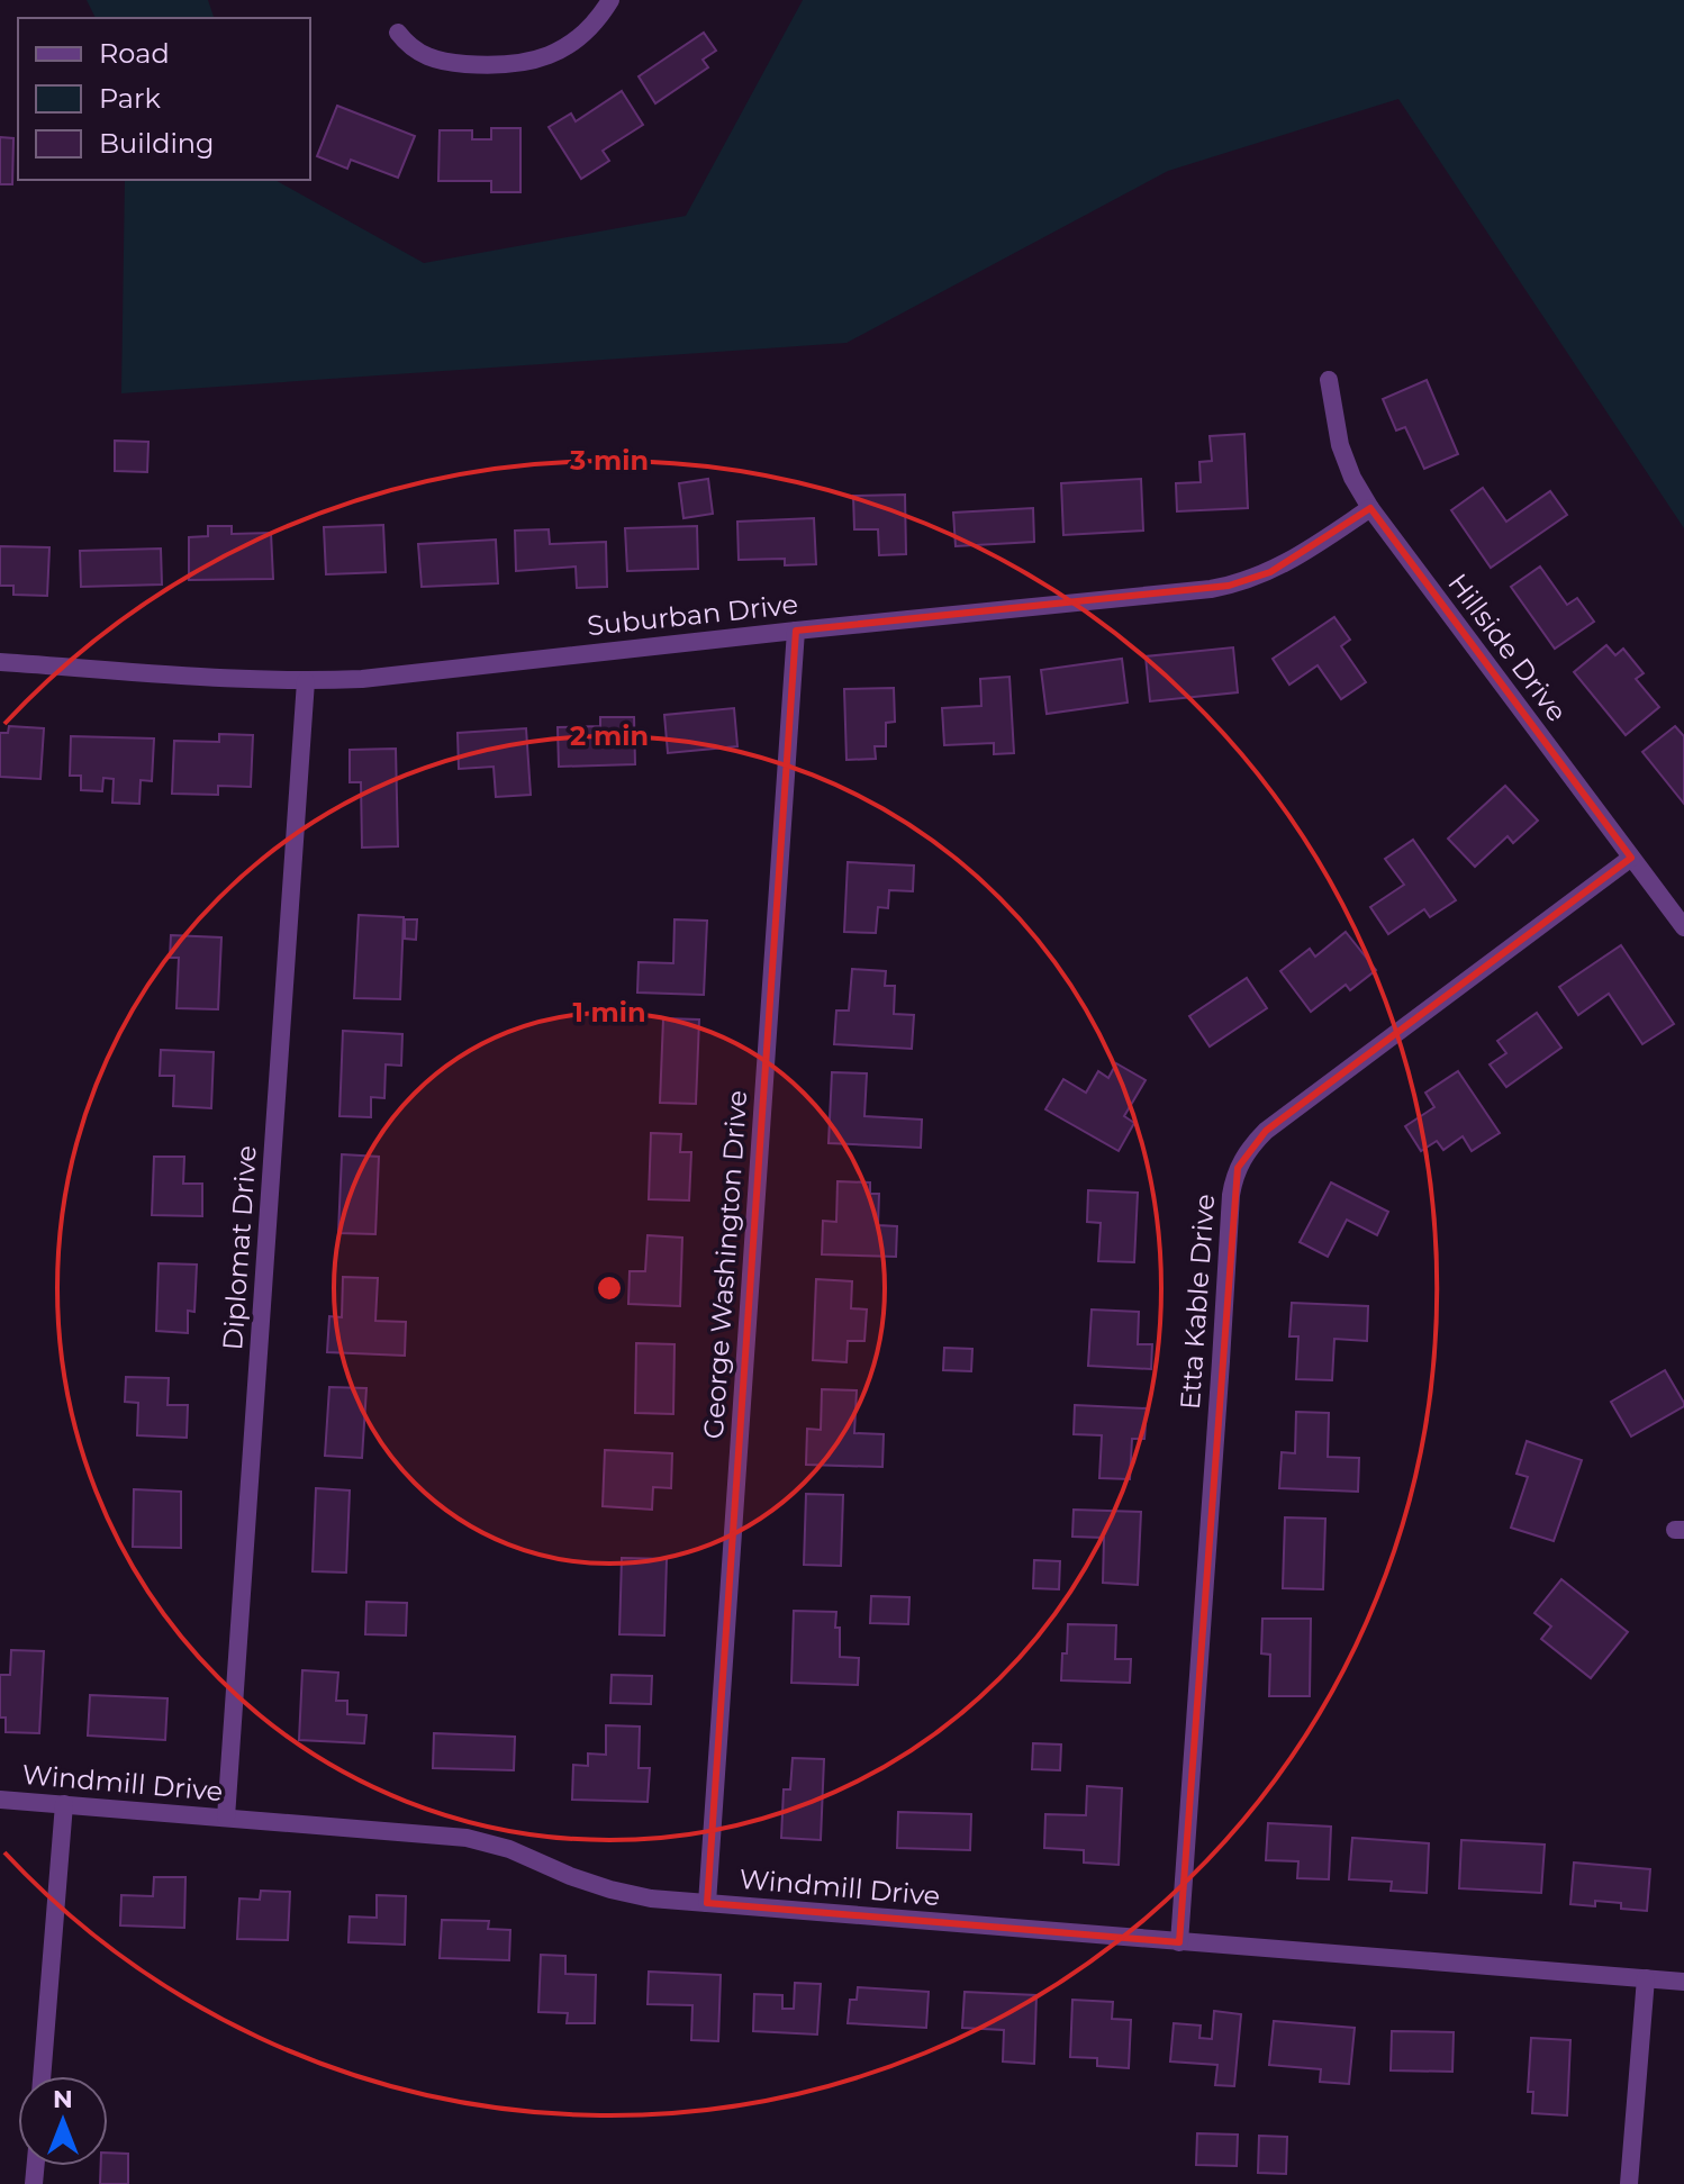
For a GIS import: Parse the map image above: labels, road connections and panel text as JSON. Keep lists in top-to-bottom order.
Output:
{
  "streets": {
    "street": [
      "Suburban Drive",
      "Hillside Drive",
      "Diplomat Drive",
      "George Washington Drive",
      "Etta Kable Drive",
      "Windmill Drive"
    ]
  },
  "crossings": [
    ["Suburban Drive", "Hillside Drive"],
    ["Suburban Drive", "Diplomat Drive"],
    ["Suburban Drive", "George Washington Drive"],
    ["Hillside Drive", "Etta Kable Drive"],
    ["Diplomat Drive", "Windmill Drive"],
    ["George Washington Drive", "Windmill Drive"],
    ["Etta Kable Drive", "Windmill Drive"]
  ],
  "legend": ["Road", "Park", "Building"],
  "north": "top",
  "rings": ["3 min", "2 min", "1 min"]
}
